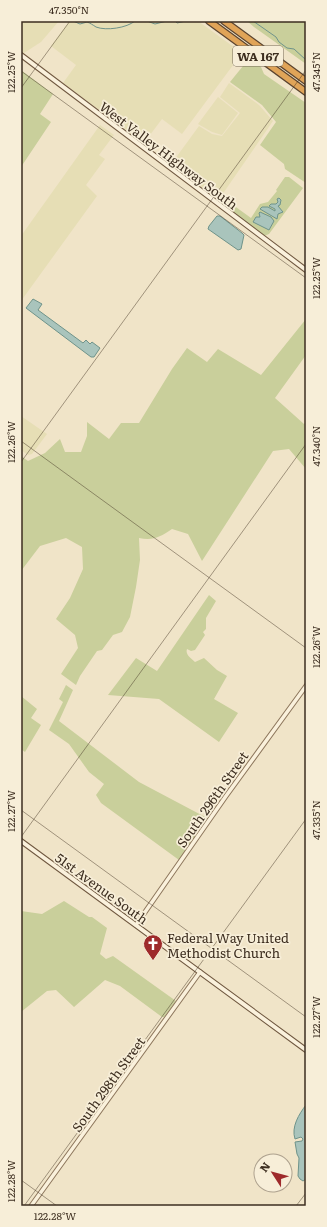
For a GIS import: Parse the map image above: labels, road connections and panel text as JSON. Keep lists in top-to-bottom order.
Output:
{
  "streets": {
    "highway": ["WA 167"],
    "main road": ["West Valley Highway South", "51st Avenue South"],
    "street": ["South 296th Street", "South 298th Street"]
  },
  "crossings": [
    ["South 296th Street", "51st Avenue South"],
    ["51st Avenue South", "South 298th Street"]
  ],
  "places": {
    "church": ["Federal Way United Methodist Church"]
  },
  "north": "top left",
  "coordinates": [
    "47.350°N",
    "47.345°N",
    "122.25°W",
    "122.26°W",
    "47.340°N",
    "122.27°W",
    "47.335°N",
    "122.28°W"
  ]
}
